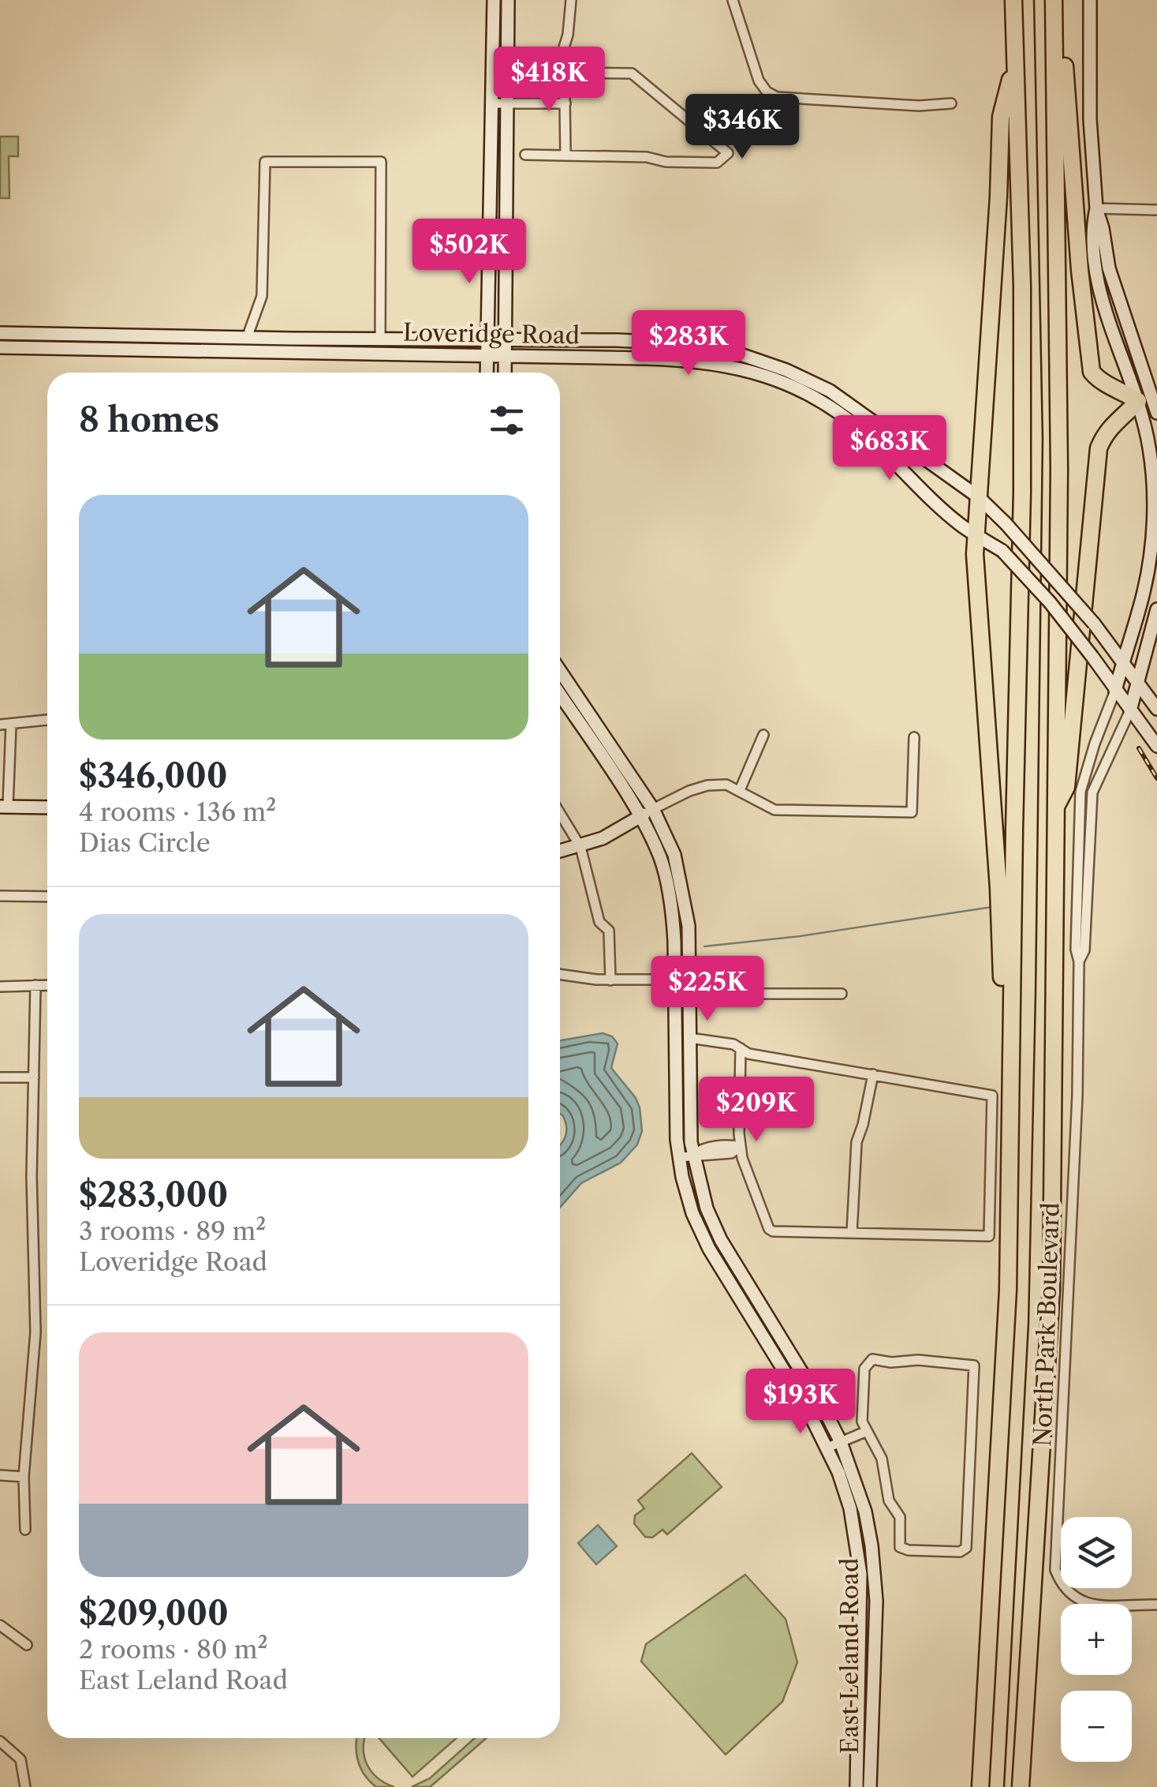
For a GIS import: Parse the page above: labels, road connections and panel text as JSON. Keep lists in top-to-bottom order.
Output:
{
  "streets": {
    "main road": ["Loveridge Road", "East Leland Road"],
    "street": ["North Park Boulevard"]
  },
  "crossings": [
    ["Loveridge Road", "North Park Boulevard"]
  ],
  "page": {
    "price": [
      "$418K",
      "$346K",
      "$502K",
      "$283K",
      "$683K",
      "$225K",
      "$209K",
      "$193K"
    ],
    "heading": "8 homes",
    "list": [
      {
        "name": "$346,000",
        "note": "4 rooms · 136 m² · Dias Circle"
      },
      {
        "name": "$283,000",
        "note": "3 rooms · 89 m² · Loveridge Road"
      },
      {
        "name": "$209,000",
        "note": "2 rooms · 80 m² · East Leland Road"
      }
    ],
    "map_buttons": ["+", "−"]
  }
}
